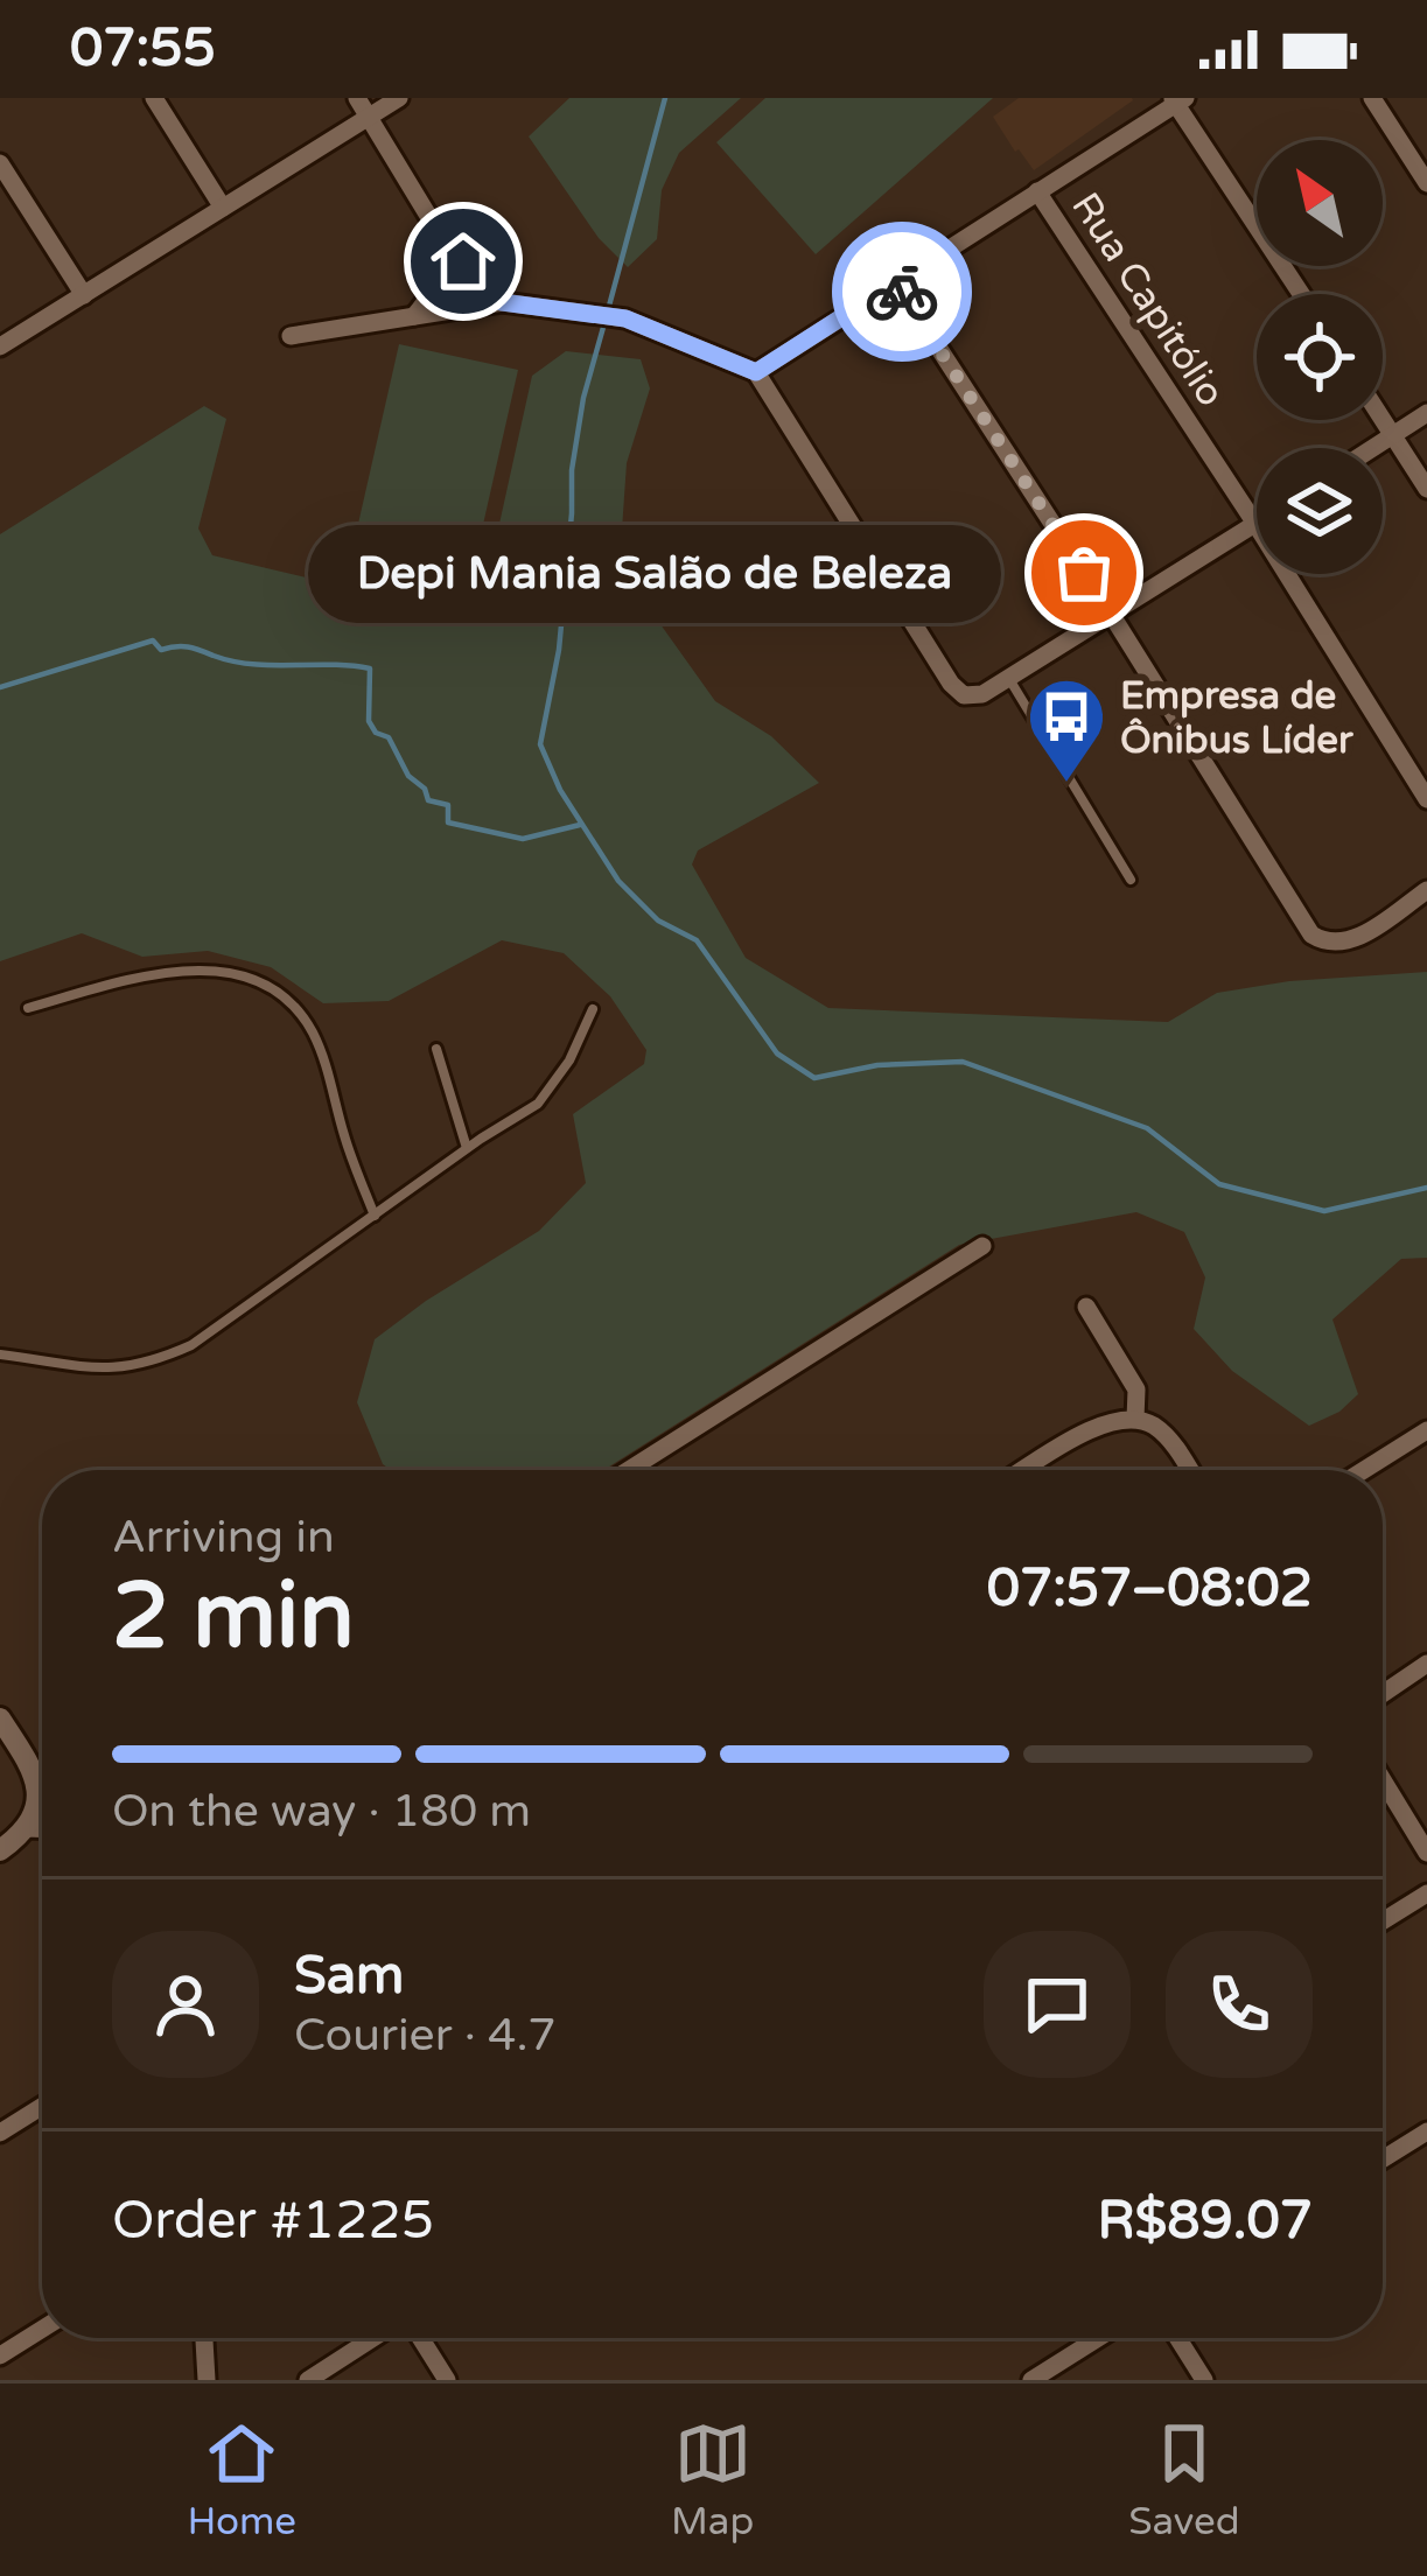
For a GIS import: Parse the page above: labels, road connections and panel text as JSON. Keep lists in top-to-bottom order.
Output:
{
  "streets": {
    "street": ["Rua Capitólio"]
  },
  "places": {
    "other": ["Depi Mania Salão de Beleza"],
    "bus stop": ["Empresa de Ônibus Líder"]
  },
  "north": "top left",
  "page": {
    "status": "07:55",
    "bubble": "Depi Mania Salão de Beleza",
    "heading": ["2 min", "Arriving in", "07:57–08:02"],
    "panel": [
      "Sam",
      "Courier · 4.7",
      "Order #1225",
      "R$89.07"
    ],
    "bar": "On the way · 180 m",
    "tabs": ["Home", "Map", "Saved"]
  }
}
